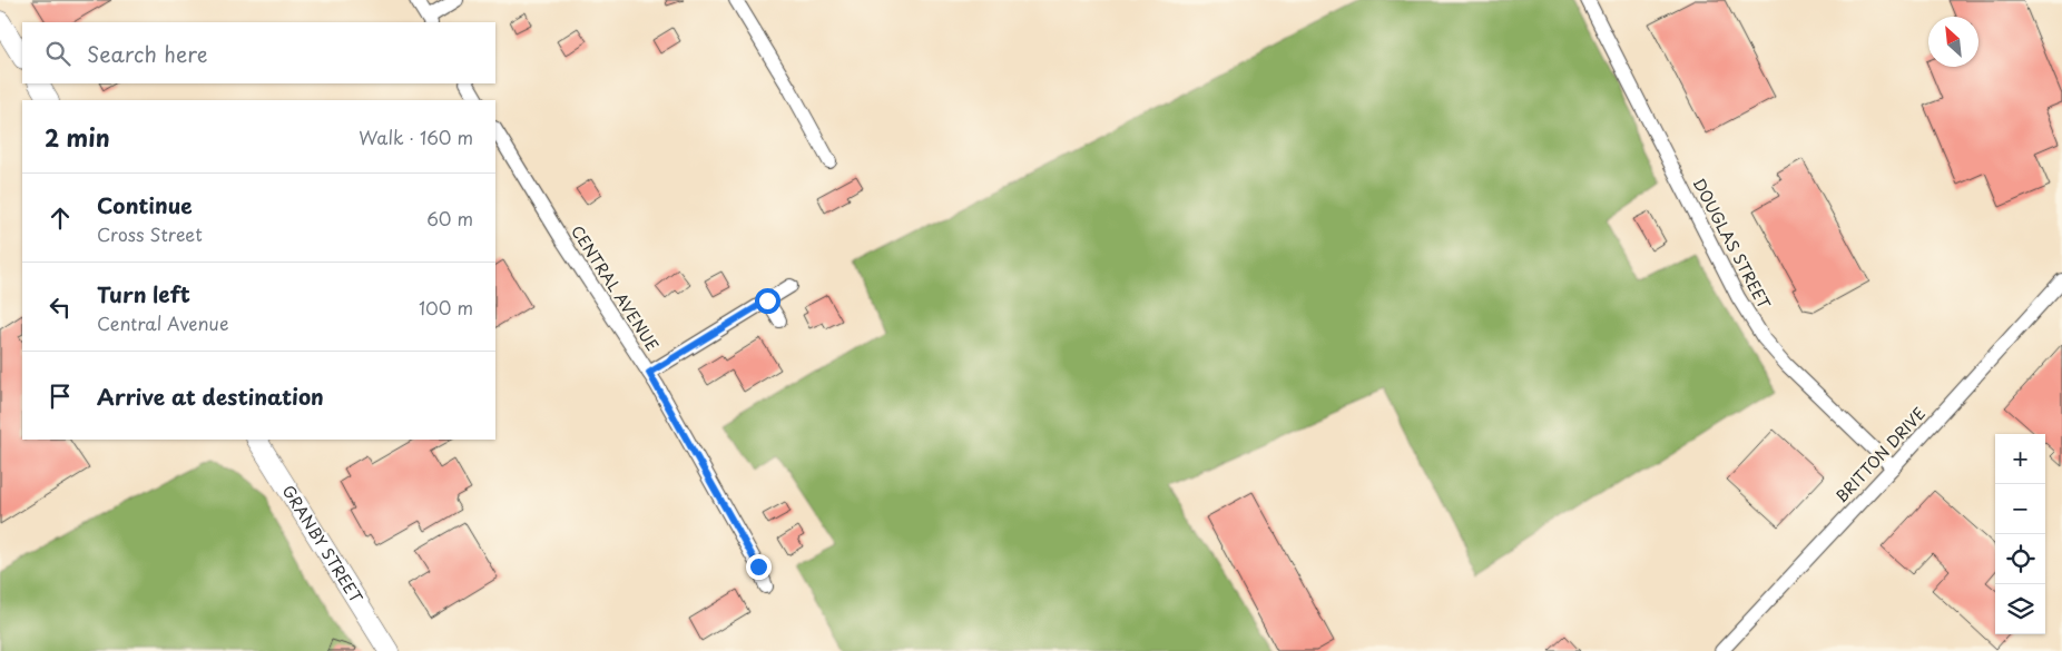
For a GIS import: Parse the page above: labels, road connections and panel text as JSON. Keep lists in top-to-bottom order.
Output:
{
  "streets": {
    "main road": ["GRANBY STREET"],
    "street": ["DOUGLAS STREET", "CENTRAL AVENUE", "BRITTON DRIVE"]
  },
  "crossings": [
    ["DOUGLAS STREET", "BRITTON DRIVE"]
  ],
  "north": "top left",
  "page": {
    "search": "Search here",
    "heading": ["2 min", "Walk · 160 m"],
    "list": [
      ["Continue", "Cross Street", "60 m"],
      ["Turn left", "Central Avenue", "100 m"],
      "Arrive at destination"
    ],
    "map_buttons": ["+", "−"]
  }
}
